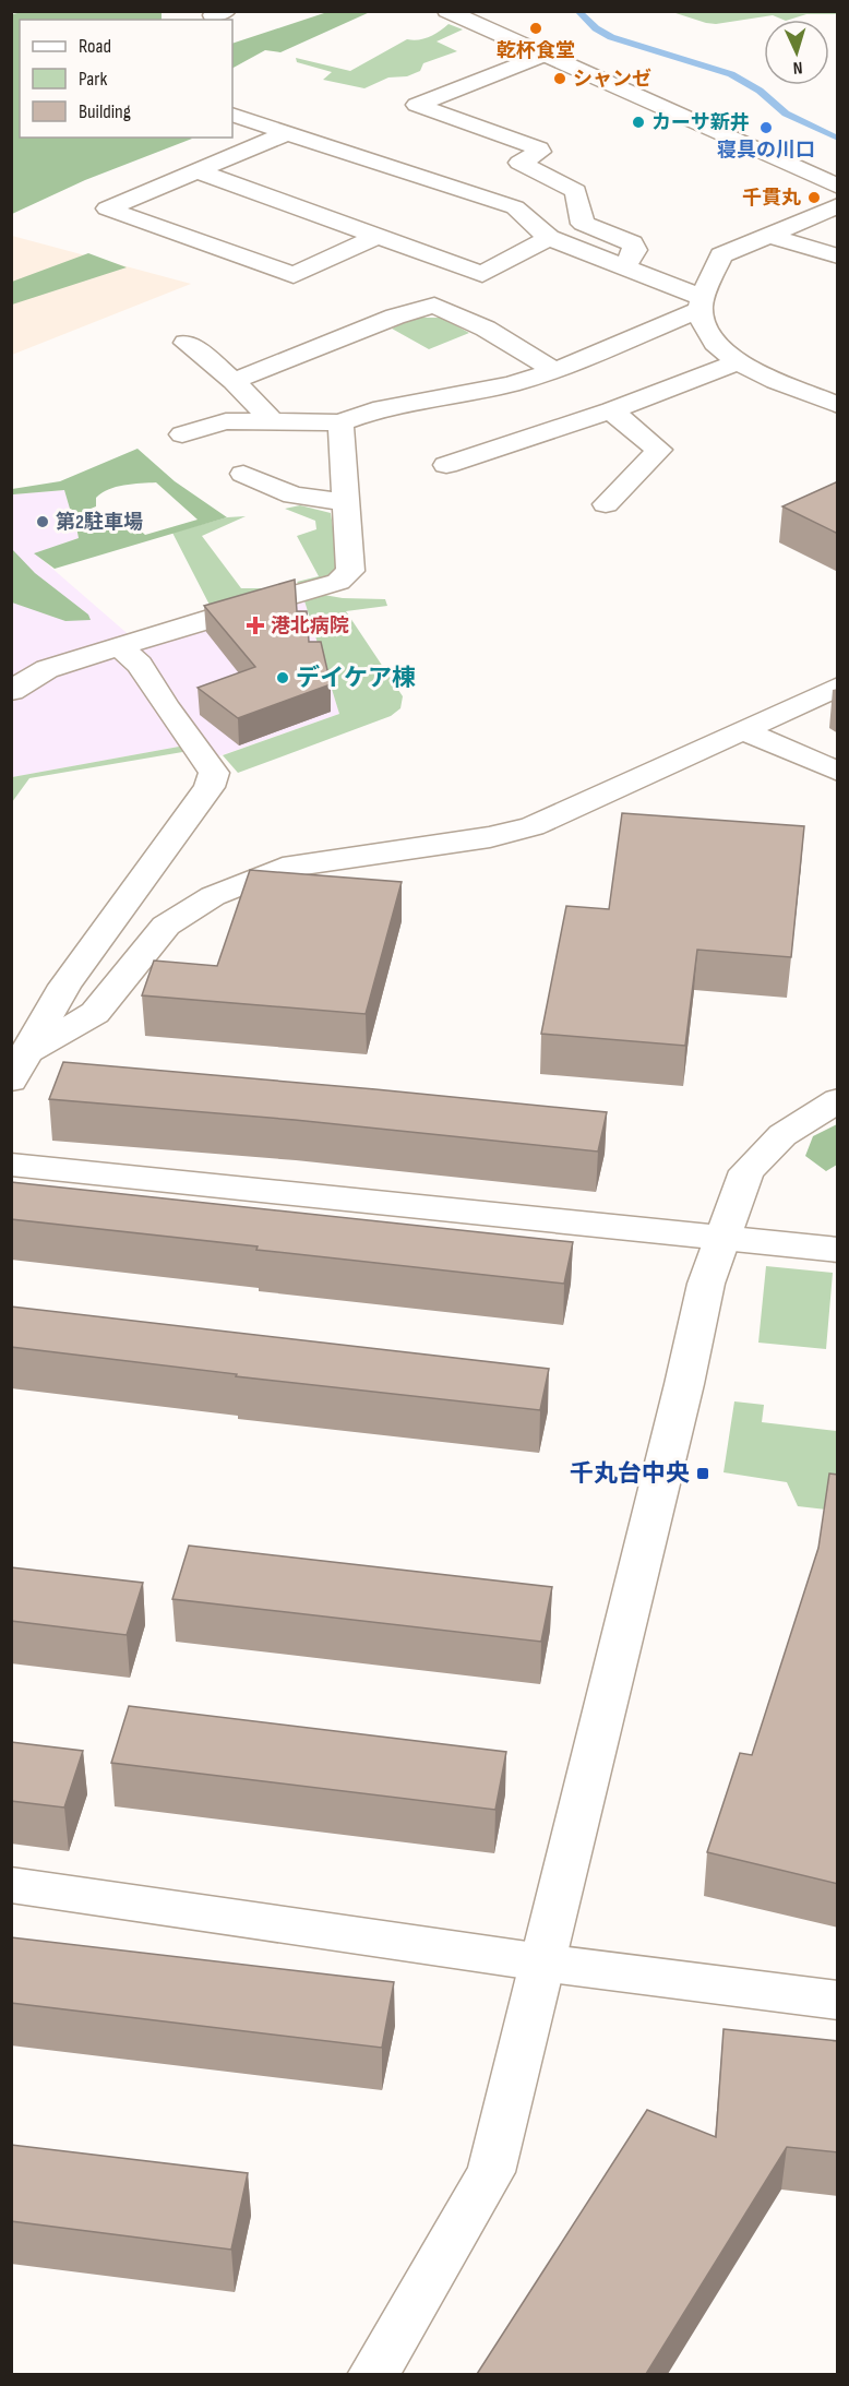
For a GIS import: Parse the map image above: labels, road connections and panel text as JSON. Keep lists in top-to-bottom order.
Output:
{
  "places": {
    "other": [
      "乾杯食堂",
      "シャンゼ",
      "カーサ新井",
      "寝具の川口",
      "千貫丸",
      "第2駐車場",
      "デイケア棟"
    ],
    "health": ["港北病院"],
    "transit": ["千丸台中央"]
  },
  "legend": ["Road", "Park", "Building"],
  "north": "bottom"
}
